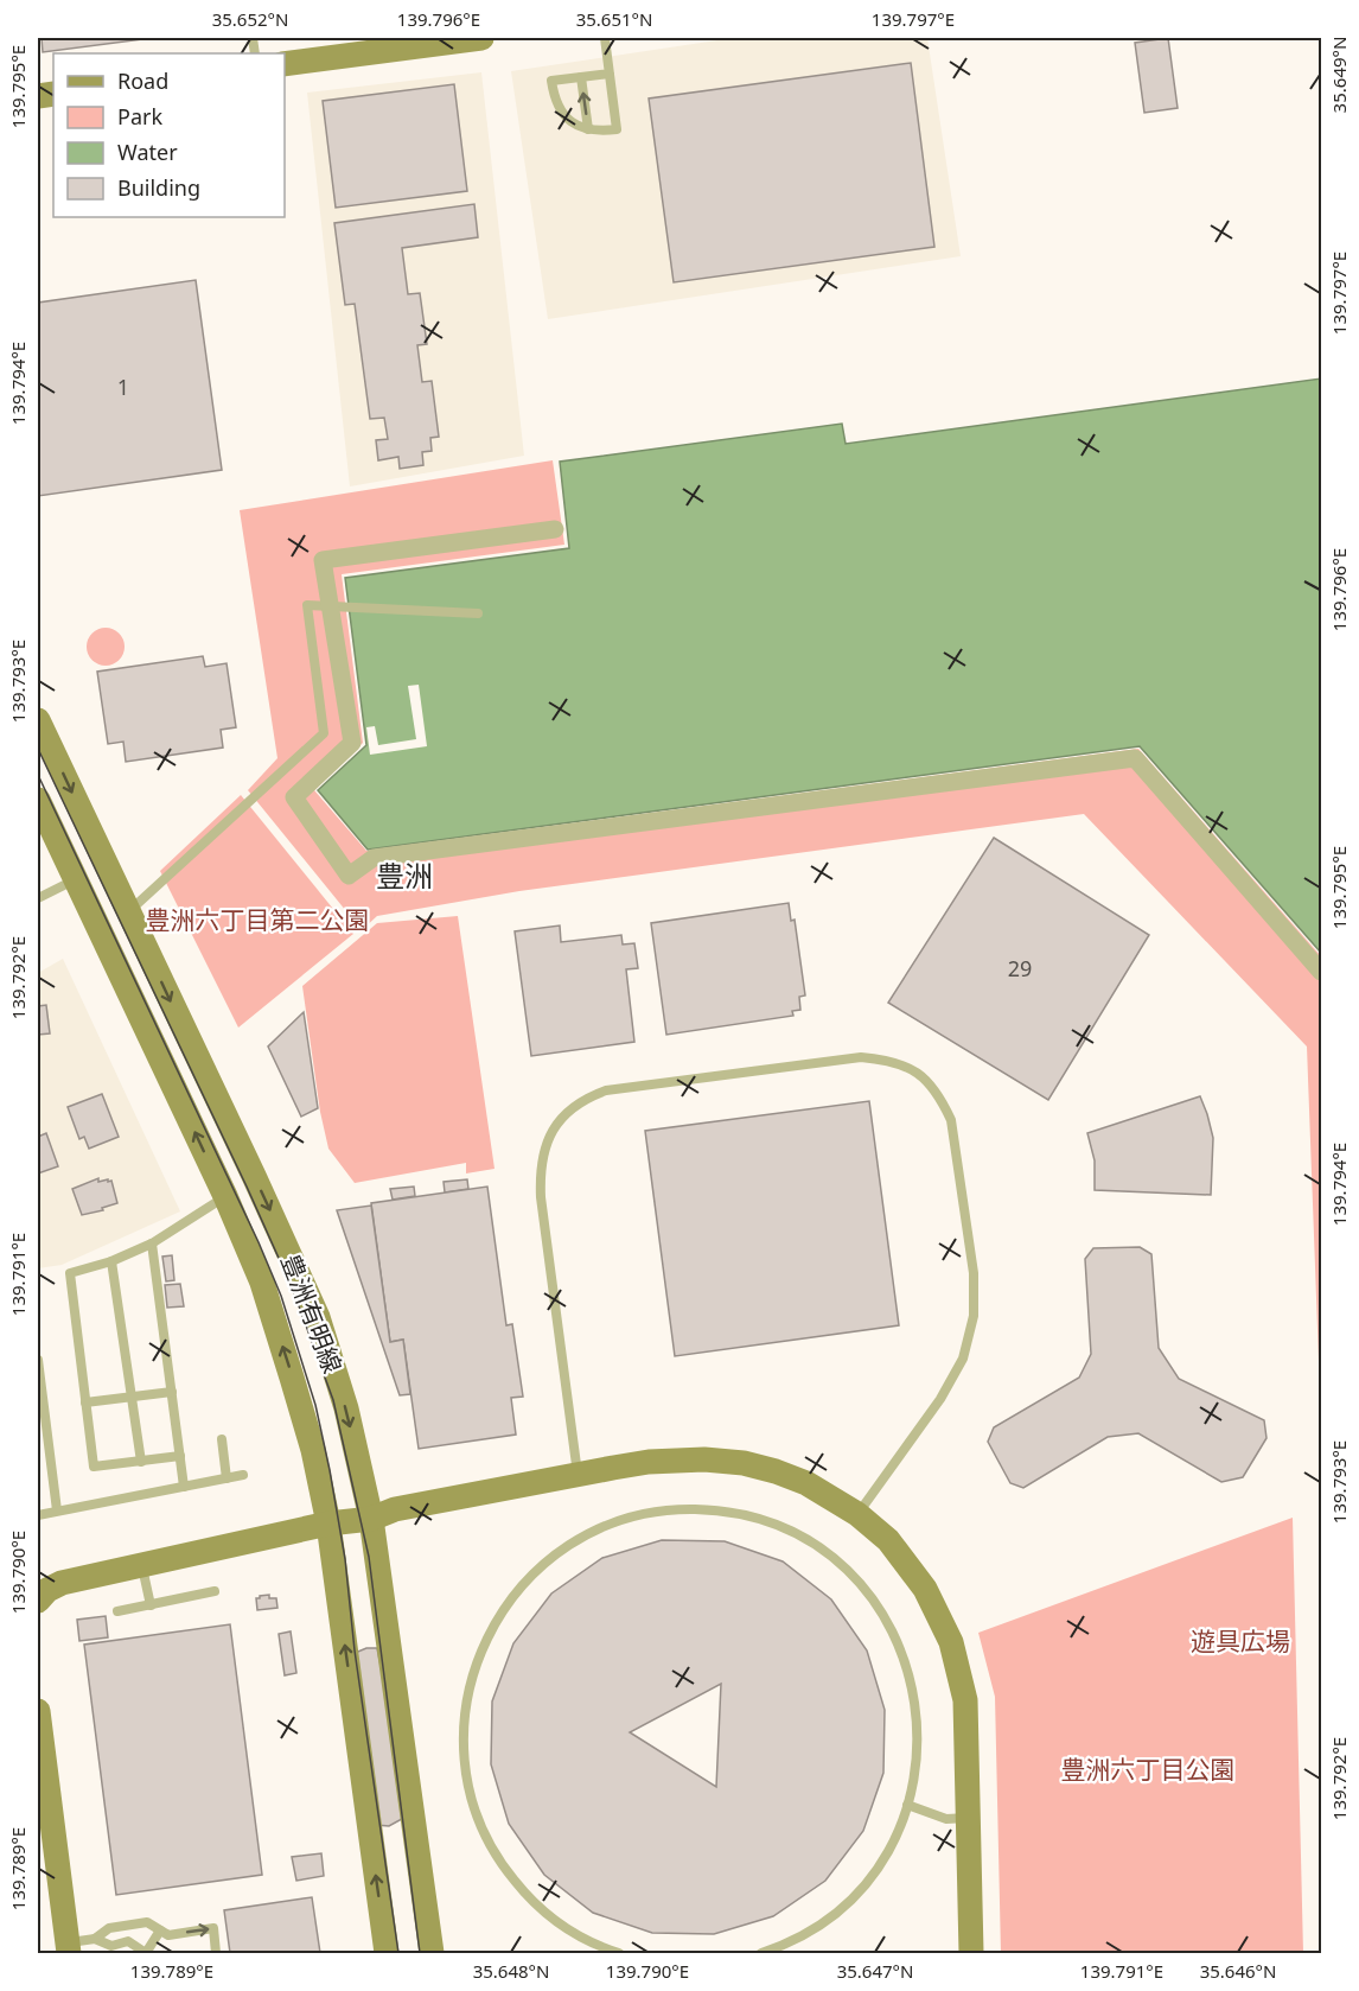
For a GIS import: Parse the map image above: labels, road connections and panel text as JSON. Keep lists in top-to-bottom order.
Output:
{
  "streets": {
    "main road": ["豊洲有明線"]
  },
  "districts": ["豊洲"],
  "parks": ["豊洲六丁目第二公園", "遊具広場", "豊洲六丁目公園"],
  "house_numbers": ["1", "29"],
  "legend": [
    "Road",
    "Park",
    "Water",
    "Building"
  ],
  "coordinates": [
    "35.652°N",
    "139.796°E",
    "35.651°N",
    "139.797°E",
    "35.649°N",
    "139.795°E",
    "139.794°E",
    "139.793°E",
    "139.792°E",
    "139.791°E",
    "139.790°E",
    "139.789°E",
    "35.648°N",
    "35.647°N",
    "35.646°N"
  ]
}
